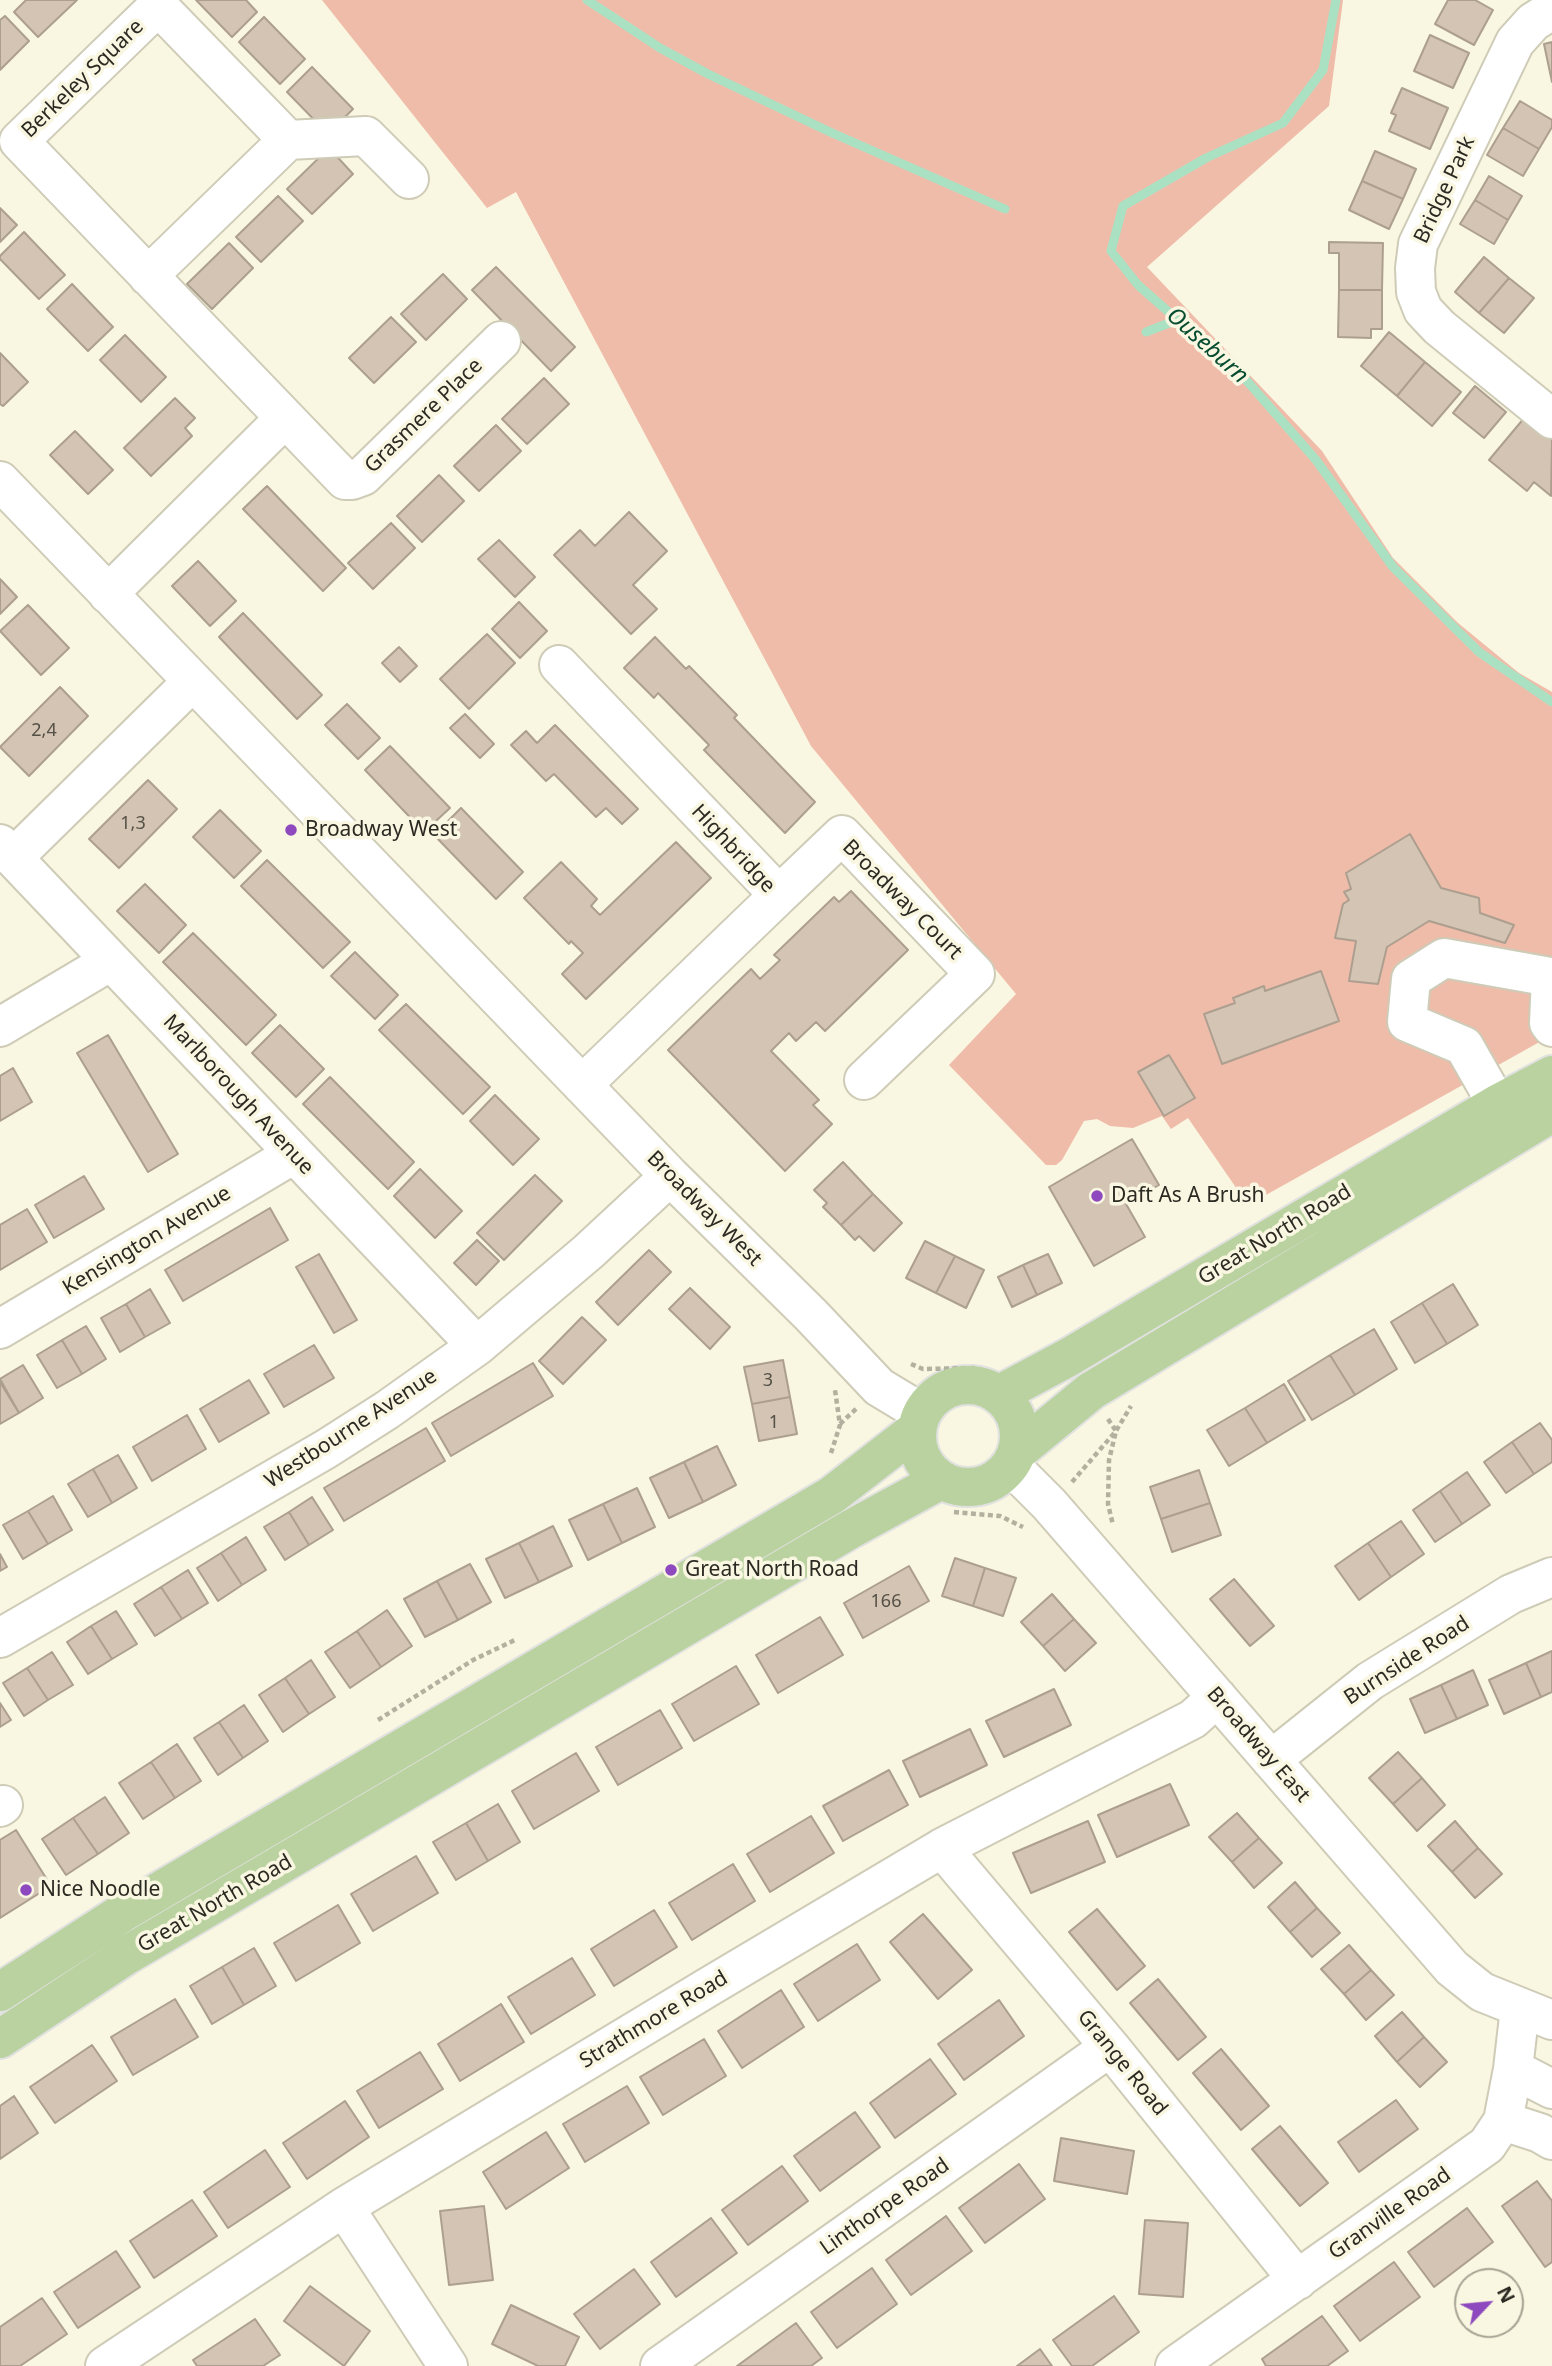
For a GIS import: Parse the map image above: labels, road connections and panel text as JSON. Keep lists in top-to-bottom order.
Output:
{
  "streets": {
    "main road": ["Great North Road"],
    "street": [
      "Berkeley Square",
      "Bridge Park",
      "Grasmere Place",
      "Highbridge",
      "Broadway Court",
      "Marlborough Avenue",
      "Broadway West",
      "Kensington Avenue",
      "Westbourne Avenue",
      "Burnside Road",
      "Broadway East",
      "Strathmore Road",
      "Grange Road",
      "Linthorpe Road",
      "Granville Road"
    ]
  },
  "crossings": [
    ["Berkeley Square", "Grasmere Place"],
    ["Highbridge", "Broadway Court"],
    ["Highbridge", "Broadway West"],
    ["Marlborough Avenue", "Kensington Avenue"],
    ["Marlborough Avenue", "Westbourne Avenue"],
    ["Broadway West", "Great North Road"],
    ["Broadway West", "Westbourne Avenue"],
    ["Broadway West", "Broadway East"],
    ["Great North Road", "Broadway East"],
    ["Burnside Road", "Broadway East"],
    ["Broadway East", "Strathmore Road"],
    ["Broadway East", "Granville Road"],
    ["Strathmore Road", "Grange Road"],
    ["Grange Road", "Linthorpe Road"],
    ["Grange Road", "Granville Road"]
  ],
  "water": ["Ouseburn"],
  "places": [
    "Broadway West",
    "Daft As A Brush",
    "Great North Road",
    "Nice Noodle"
  ],
  "house_numbers": [
    "2,4",
    "1,3",
    "3",
    "1",
    "166"
  ],
  "north": "top right"
}
